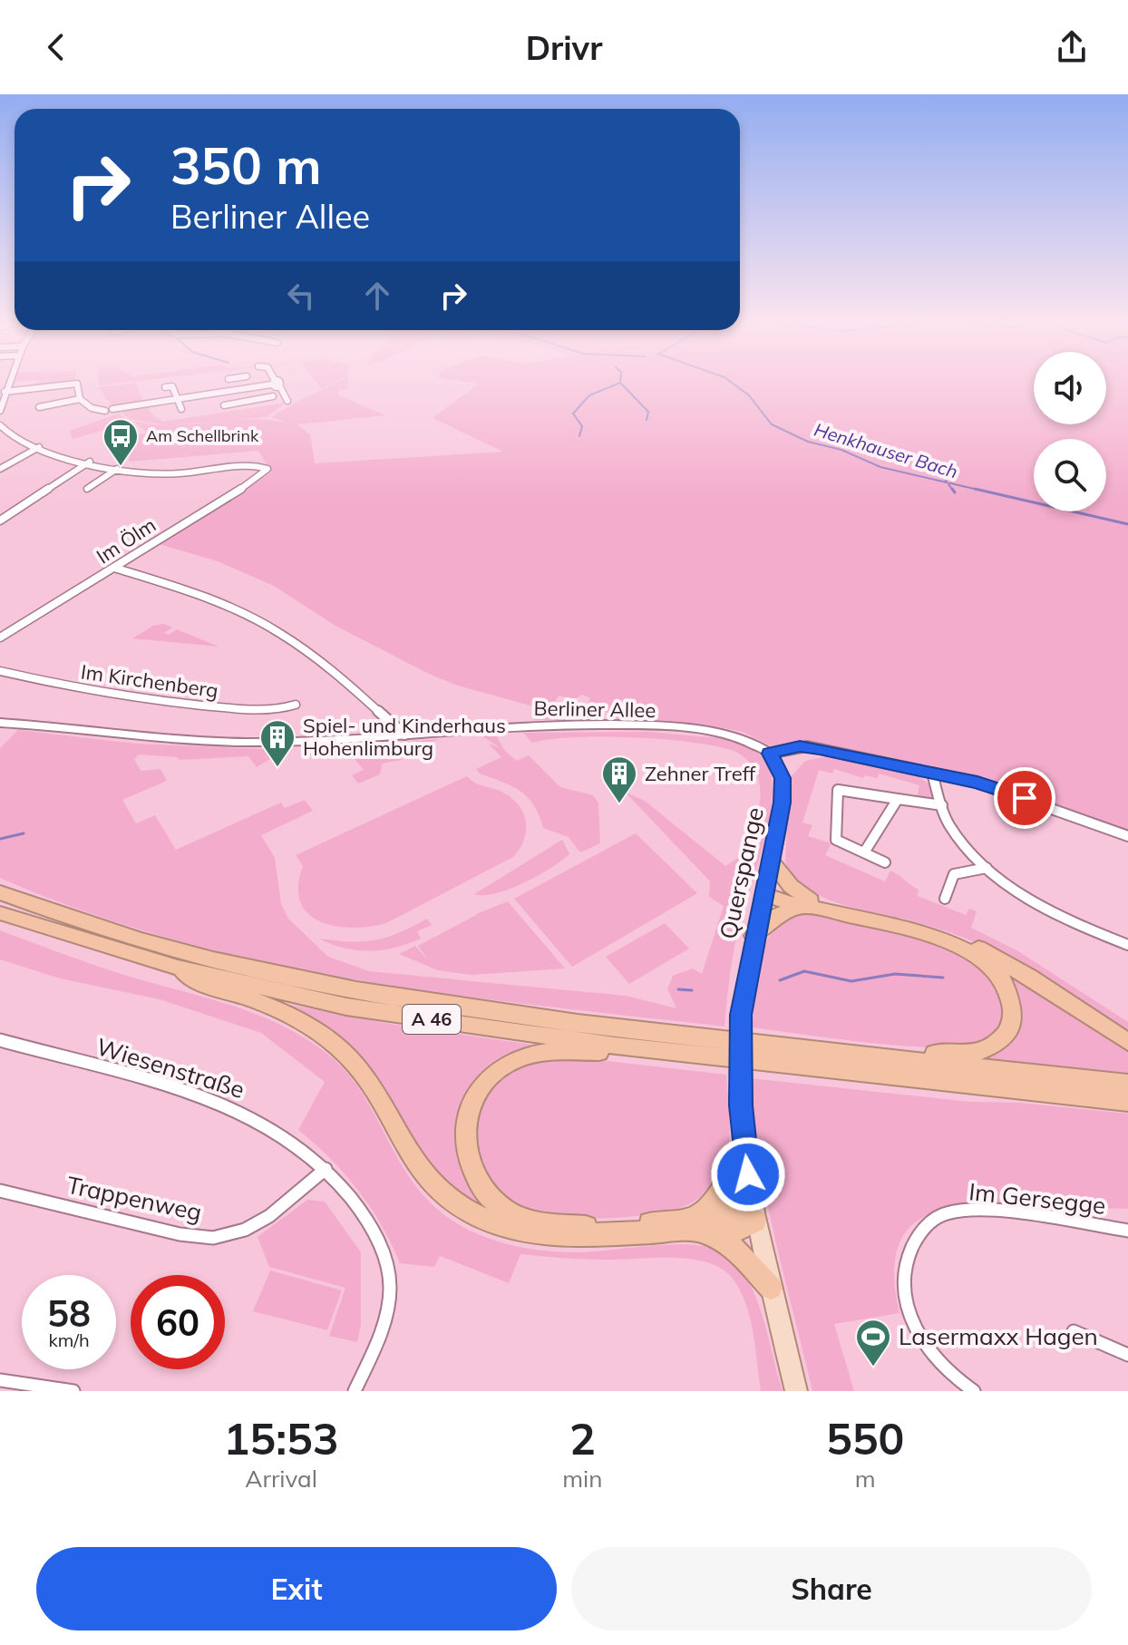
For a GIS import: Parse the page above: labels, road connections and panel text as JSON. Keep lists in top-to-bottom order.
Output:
{
  "streets": {
    "highway": ["A 46"],
    "main road": ["Querspange"],
    "street": [
      "Im Ölm",
      "Im Kirchenberg",
      "Berliner Allee",
      "Wiesenstraße",
      "Trappenweg",
      "Im Gersegge"
    ]
  },
  "crossings": [
    ["Berliner Allee", "Querspange"],
    ["Wiesenstraße", "Trappenweg"]
  ],
  "water": ["Henkhauser Bach"],
  "places": {
    "bus stop": ["Am Schellbrink"],
    "building": ["Spiel- und Kinderhaus Hohenlimburg", "Zehner Treff"],
    "sports": ["Lasermaxx Hagen"]
  },
  "page": {
    "header": "Drivr",
    "turn": ["350 m", "Berliner Allee"],
    "speed": "58 km/h",
    "limit": "60",
    "eta": [
      "15:53",
      "Arrival",
      "2",
      "min",
      "550",
      "m"
    ],
    "buttons": ["Exit", "Share"]
  }
}
